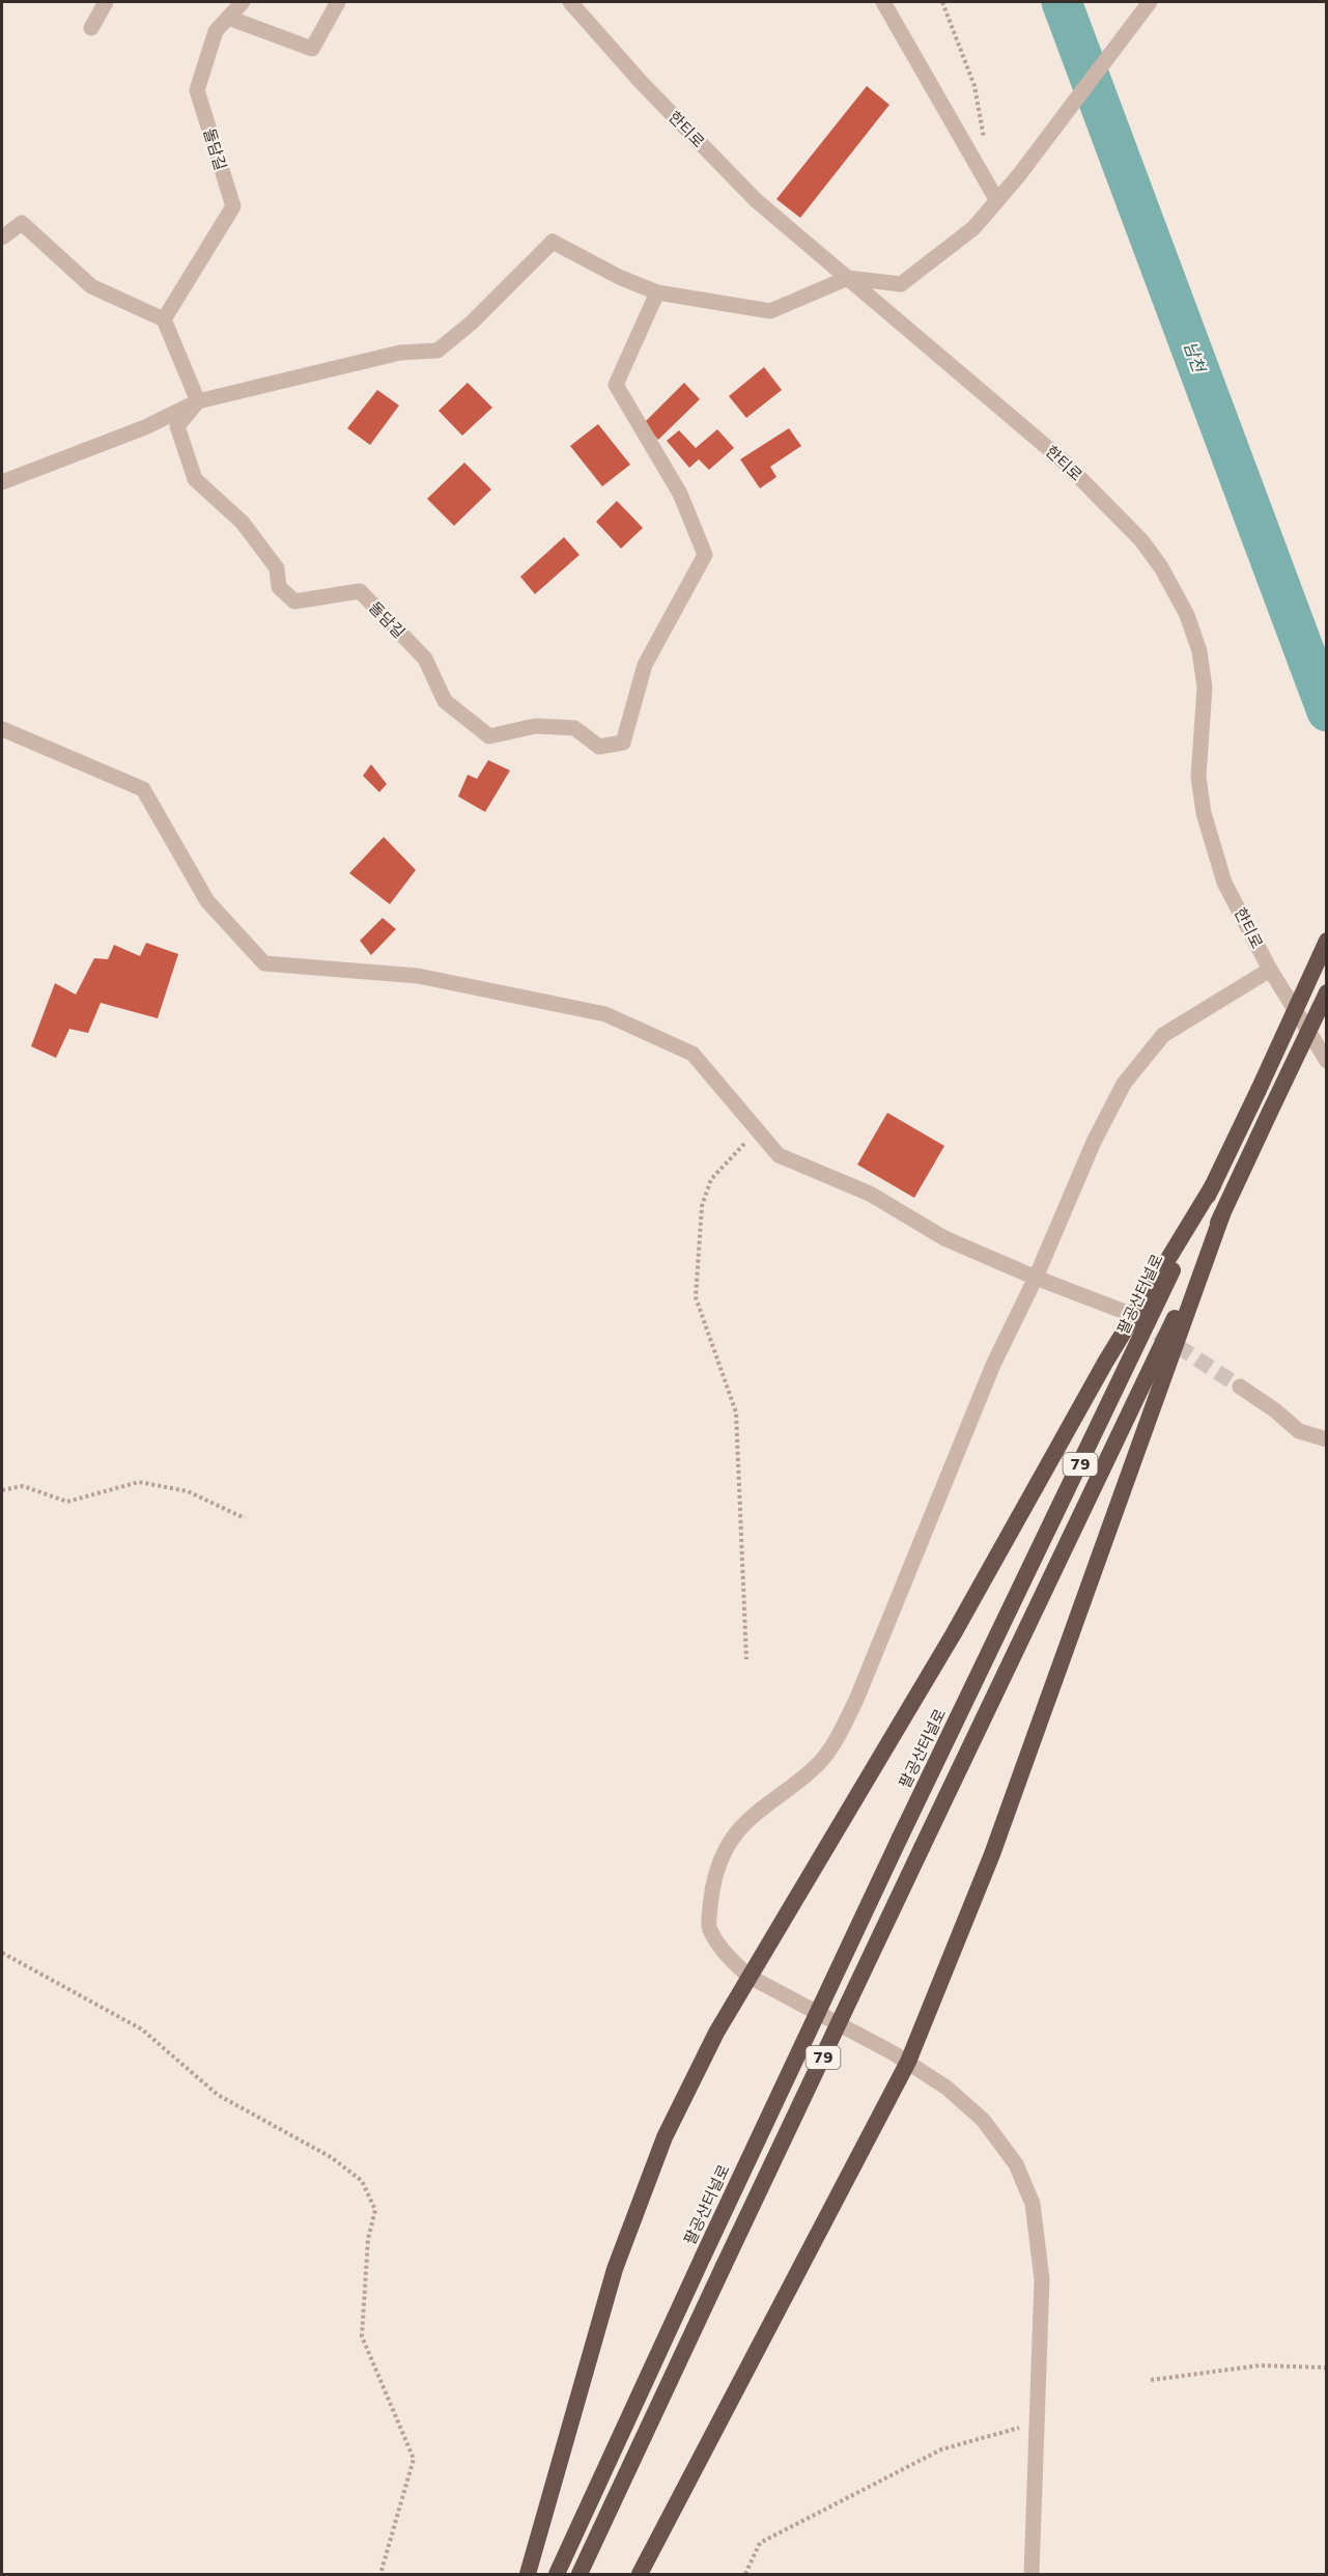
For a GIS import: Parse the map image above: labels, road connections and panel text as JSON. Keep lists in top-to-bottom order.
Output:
{
  "streets": {
    "highway": ["팔공산터널로", "79"],
    "street": ["한티로", "돌담길"]
  },
  "water": ["남천"]
}
